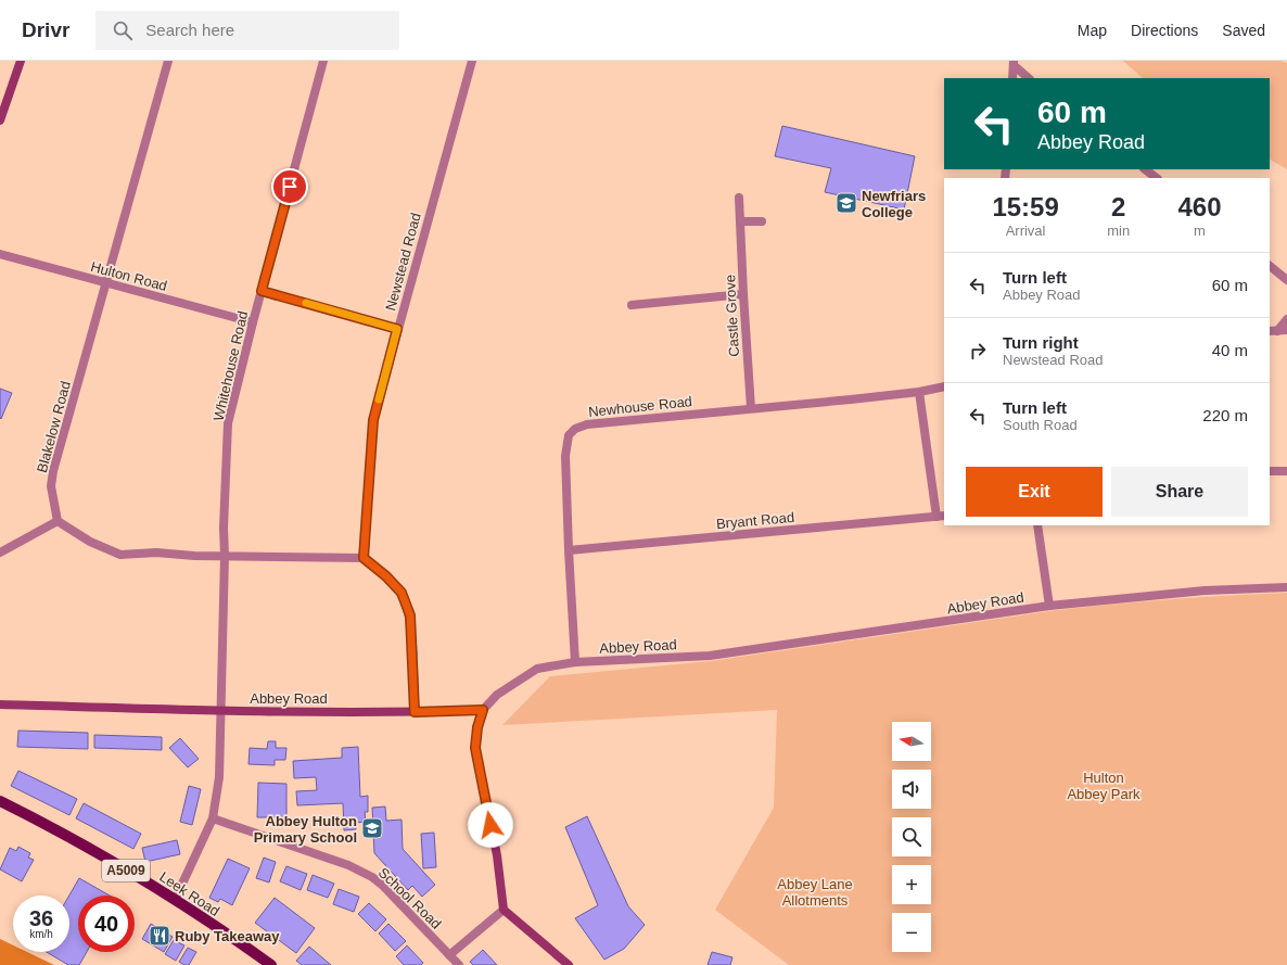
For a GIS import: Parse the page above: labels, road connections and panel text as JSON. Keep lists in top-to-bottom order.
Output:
{
  "streets": {
    "main road": ["A5009", "Leek Road"],
    "street": [
      "Newstead Road",
      "Hulton Road",
      "Castle Grove",
      "Whitehouse Road",
      "Newhouse Road",
      "Blakelow Road",
      "Bryant Road",
      "Abbey Road",
      "School Road"
    ]
  },
  "crossings": [
    ["Hulton Road", "Whitehouse Road"],
    ["Hulton Road", "Blakelow Road"],
    ["Castle Grove", "Newhouse Road"],
    ["Whitehouse Road", "Abbey Road"],
    ["Newhouse Road", "Bryant Road"],
    ["Newhouse Road", "Abbey Road"]
  ],
  "parks": ["Hulton Abbey Park", "Abbey Lane Allotments"],
  "places": {
    "school or university": ["Newfriars College", "Abbey Hulton Primary School"],
    "restaurant": ["Ruby Takeaway"]
  },
  "north": "left",
  "page": {
    "header": "Drivr",
    "search": "Search here",
    "nav": ["Map", "Directions", "Saved"],
    "turn": ["60 m", "Abbey Road"],
    "eta": [
      "15:59",
      "Arrival",
      "2",
      "min",
      "460",
      "m"
    ],
    "list": [
      {
        "name": "Turn left",
        "note": "Abbey Road",
        "value": "60 m"
      },
      {
        "name": "Turn right",
        "note": "Newstead Road",
        "value": "40 m"
      },
      {
        "name": "Turn left",
        "note": "South Road",
        "value": "220 m"
      }
    ],
    "buttons": ["Exit", "Share"],
    "map_buttons": ["+", "−"],
    "speed": "36 km/h",
    "limit": "40"
  }
}
